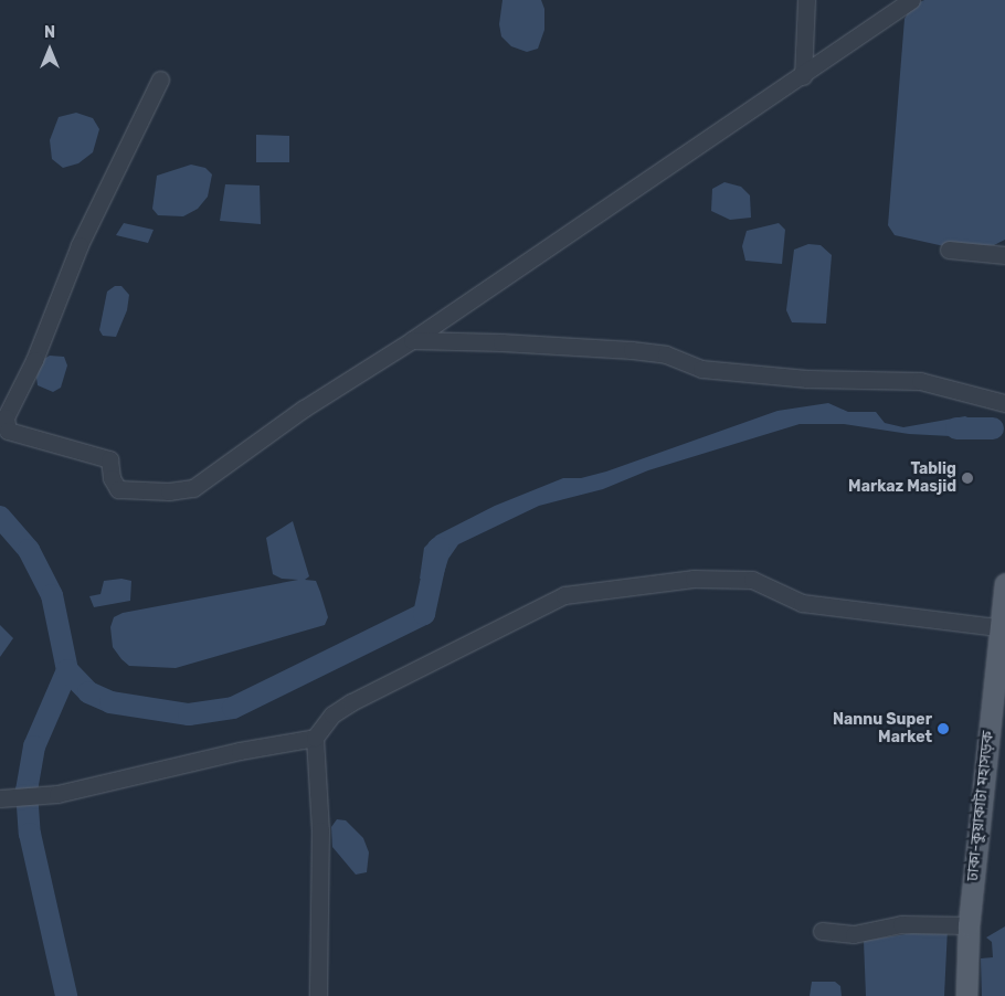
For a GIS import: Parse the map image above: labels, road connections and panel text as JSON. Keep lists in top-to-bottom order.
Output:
{
  "streets": {
    "main road": ["ঢাকা-কুয়াকাটা মহাসড়ক"]
  },
  "places": ["Tablig Markaz Masjid", "Nannu Super Market"],
  "north": "top"
}
